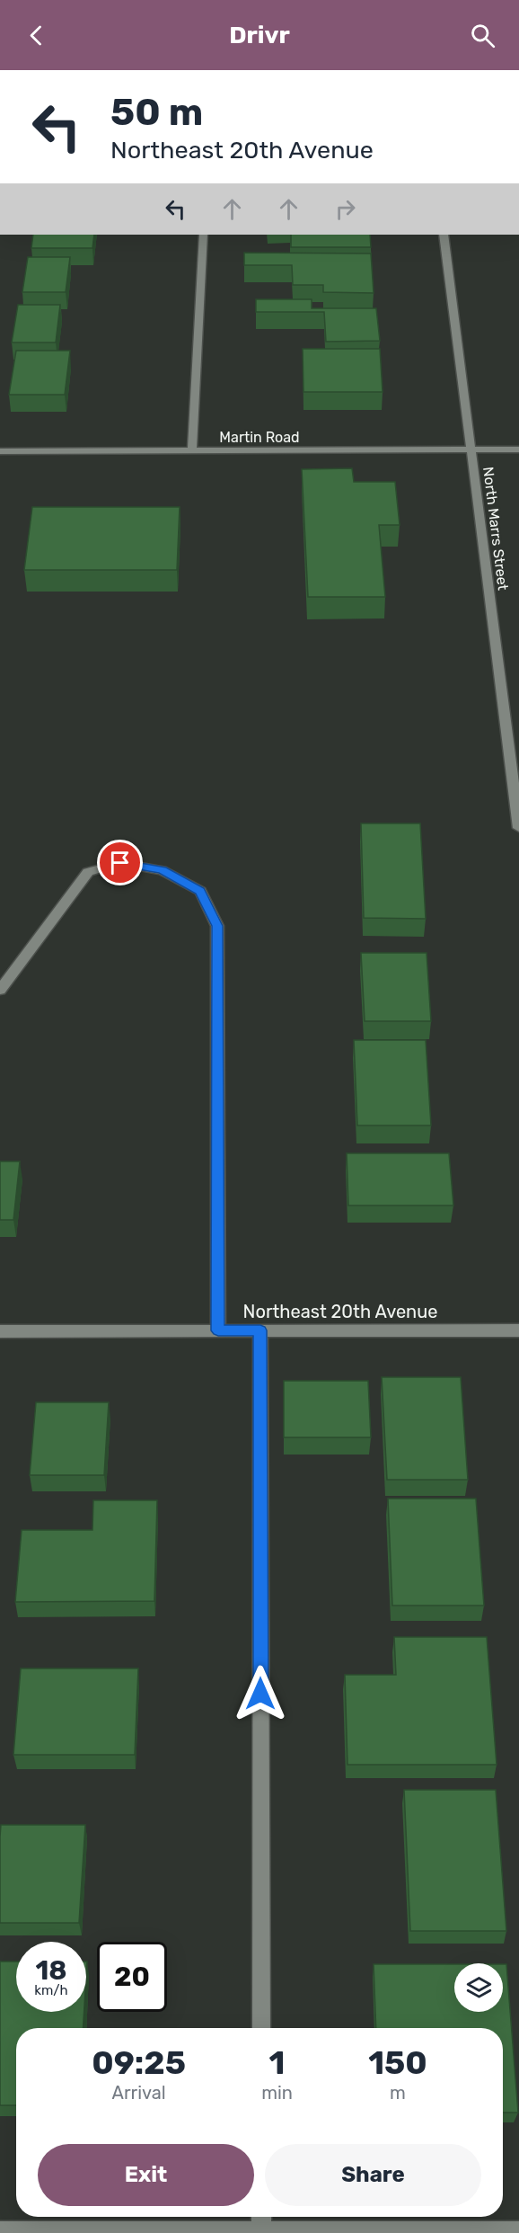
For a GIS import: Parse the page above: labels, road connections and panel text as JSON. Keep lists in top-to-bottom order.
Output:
{
  "streets": {
    "street": ["Martin Road", "North Marrs Street", "Northeast 20th Avenue"]
  },
  "crossings": [
    ["Martin Road", "North Marrs Street"]
  ],
  "page": {
    "header": "Drivr",
    "turn": ["50 m", "Northeast 20th Avenue"],
    "speed": "18 km/h",
    "limit": "20",
    "eta": [
      "09:25",
      "Arrival",
      "1",
      "min",
      "150",
      "m"
    ],
    "buttons": ["Exit", "Share"]
  }
}
